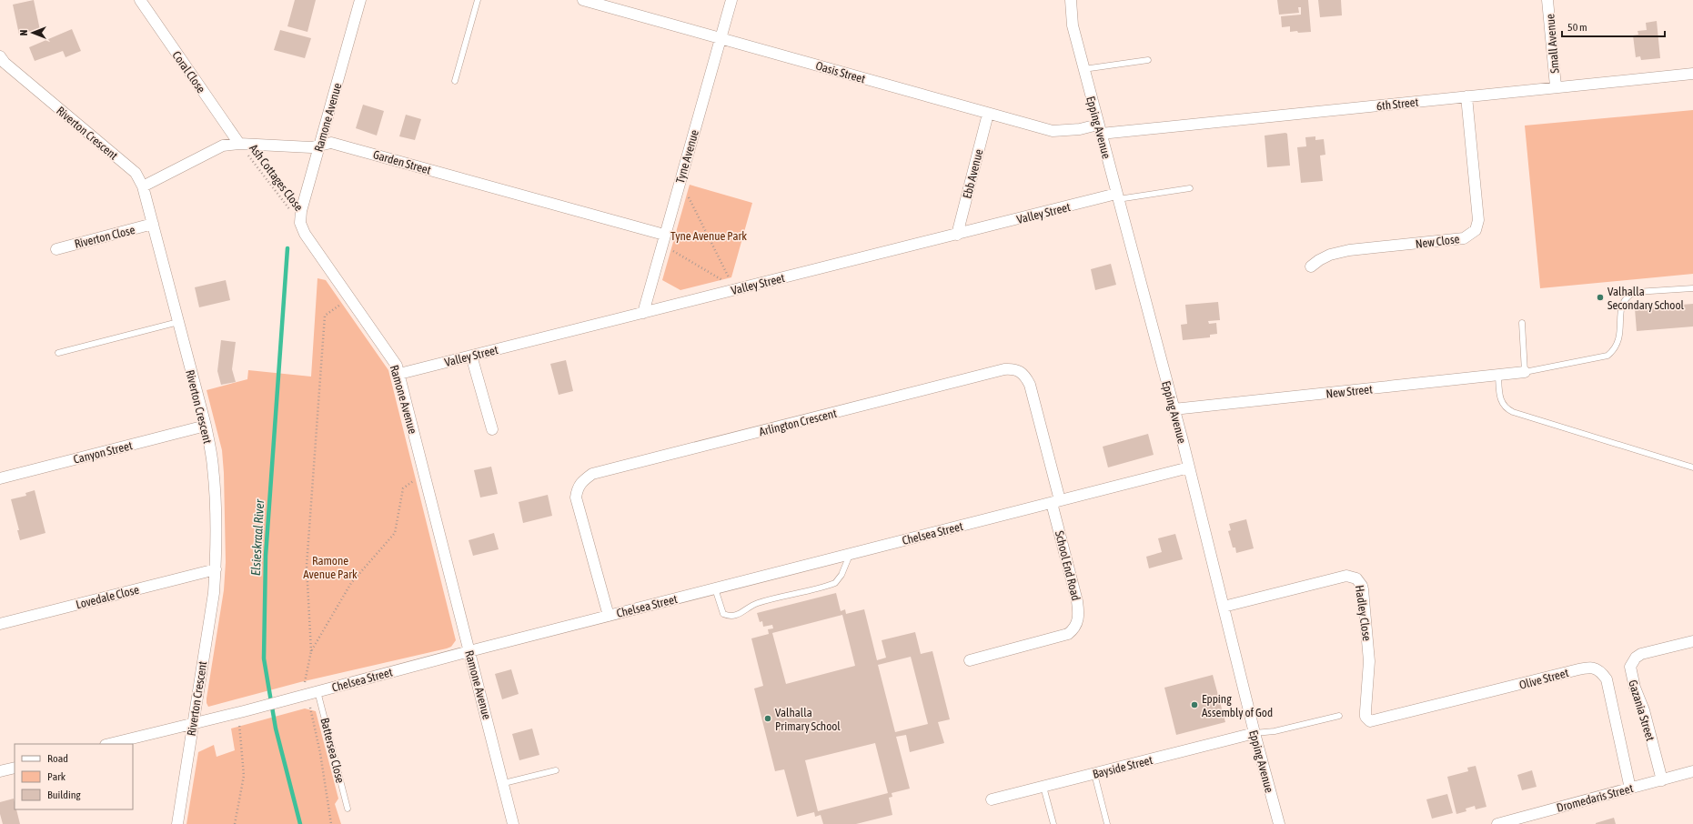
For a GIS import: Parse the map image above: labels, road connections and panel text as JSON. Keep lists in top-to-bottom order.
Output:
{
  "streets": {
    "street": [
      "Small Avenue",
      "Coral Close",
      "Oasis Street",
      "6th Street",
      "Ramone Avenue",
      "Epping Avenue",
      "Riverton Crescent",
      "Tyne Avenue",
      "Garden Street",
      "Ebb Avenue",
      "Valley Street",
      "Riverton Close",
      "New Close",
      "New Street",
      "Arlington Crescent",
      "Canyon Street",
      "Chelsea Street",
      "School End Road",
      "Lovedale Close",
      "Hadley Close",
      "Olive Street",
      "Gazania Street",
      "Bayside Street",
      "Dromedaris Street"
    ],
    "lane": ["Battersea Close"],
    "path": ["Ash Cottages Close"]
  },
  "crossings": [
    ["Small Avenue", "6th Street"],
    ["Coral Close", "Garden Street"],
    ["Coral Close", "Ash Cottages Close"],
    ["Oasis Street", "6th Street"],
    ["Oasis Street", "Epping Avenue"],
    ["Oasis Street", "Tyne Avenue"],
    ["Oasis Street", "Ebb Avenue"],
    ["6th Street", "Epping Avenue"],
    ["6th Street", "New Close"],
    ["Ramone Avenue", "Garden Street"],
    ["Ramone Avenue", "Ash Cottages Close"],
    ["Ramone Avenue", "Valley Street"],
    ["Ramone Avenue", "Chelsea Street"],
    ["Epping Avenue", "Valley Street"],
    ["Epping Avenue", "New Street"],
    ["Epping Avenue", "Chelsea Street"],
    ["Epping Avenue", "Hadley Close"],
    ["Epping Avenue", "Bayside Street"],
    ["Riverton Crescent", "Garden Street"],
    ["Riverton Crescent", "Riverton Close"],
    ["Riverton Crescent", "Canyon Street"],
    ["Riverton Crescent", "Chelsea Street"],
    ["Riverton Crescent", "Lovedale Close"],
    ["Tyne Avenue", "Garden Street"],
    ["Tyne Avenue", "Valley Street"],
    ["Garden Street", "Ash Cottages Close"],
    ["Ebb Avenue", "Valley Street"],
    ["Arlington Crescent", "Chelsea Street"],
    ["Arlington Crescent", "School End Road"],
    ["Chelsea Street", "School End Road"],
    ["Chelsea Street", "Battersea Close"],
    ["Hadley Close", "Olive Street"],
    ["Olive Street", "Dromedaris Street"],
    ["Gazania Street", "Dromedaris Street"]
  ],
  "water": ["Elsieskraal River"],
  "parks": ["Tyne Avenue Park", "Ramone Avenue Park"],
  "places": ["Valhalla Secondary School", "Epping Assembly of God", "Valhalla Primary School"],
  "legend": ["Road", "Park", "Building"],
  "scale_bar": "50 m",
  "north": "left"
}
